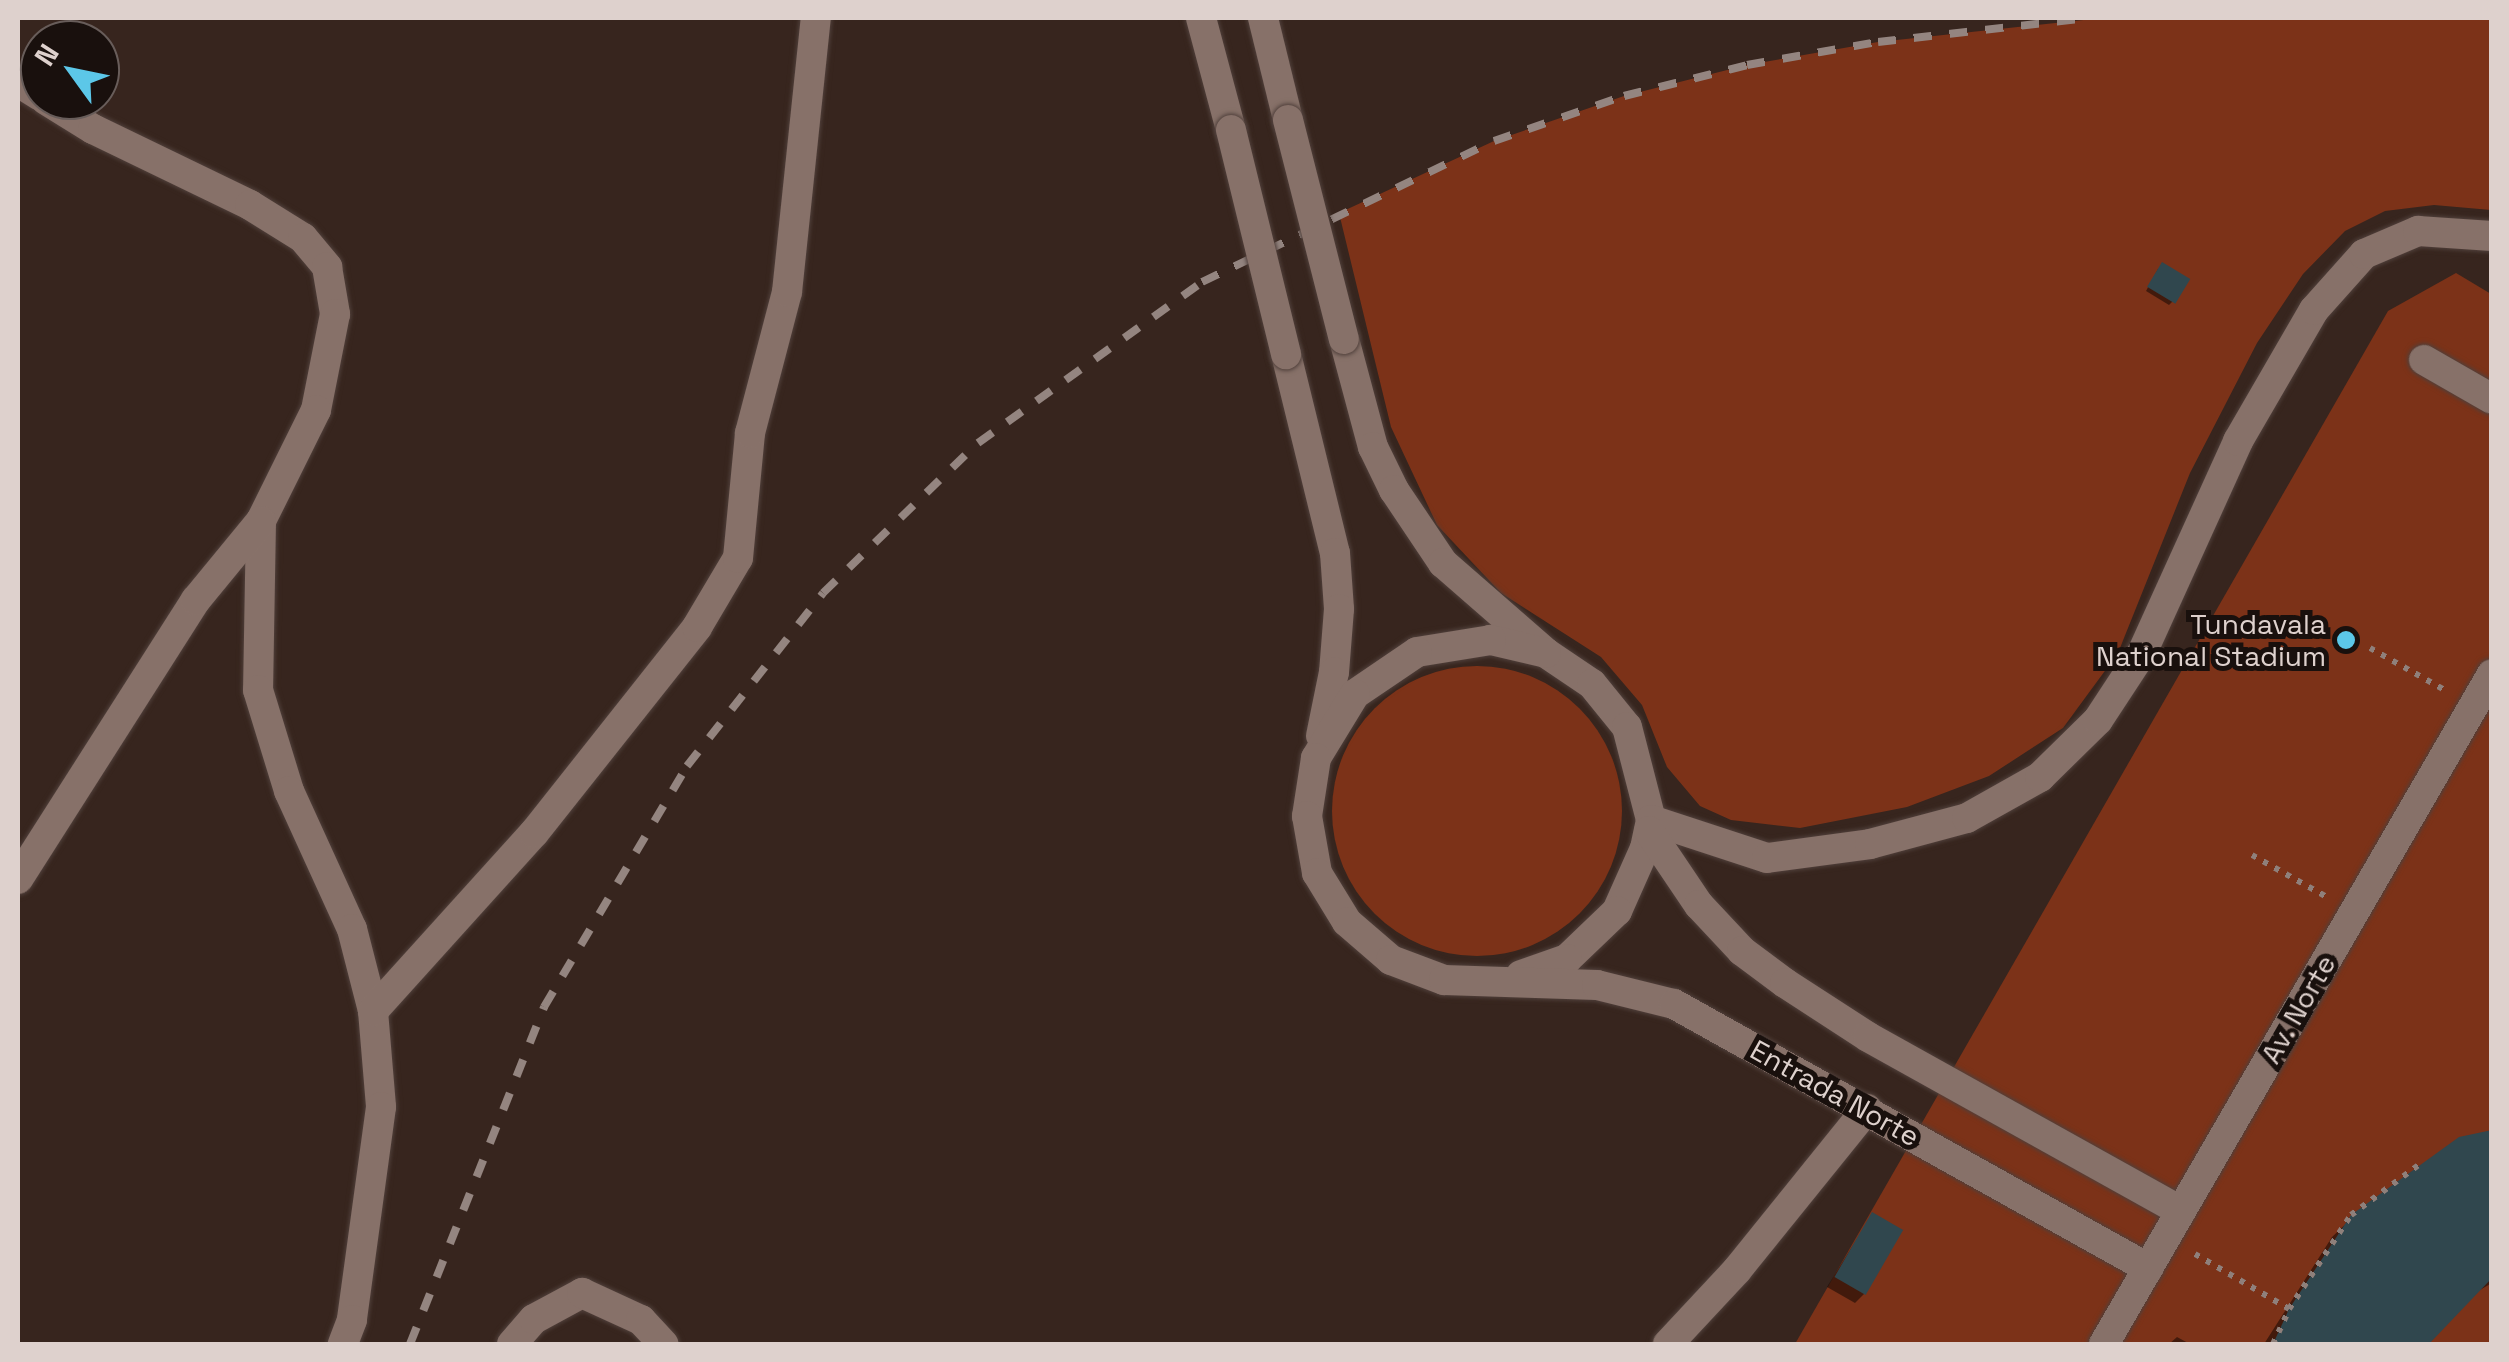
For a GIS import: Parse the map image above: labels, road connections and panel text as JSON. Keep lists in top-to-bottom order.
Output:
{
  "streets": {
    "street": ["Av. Norte", "Entrada Norte"]
  },
  "crossings": [
    ["Av. Norte", "Entrada Norte"]
  ],
  "places": ["Tundavala National Stadium"],
  "north": "top left"
}
